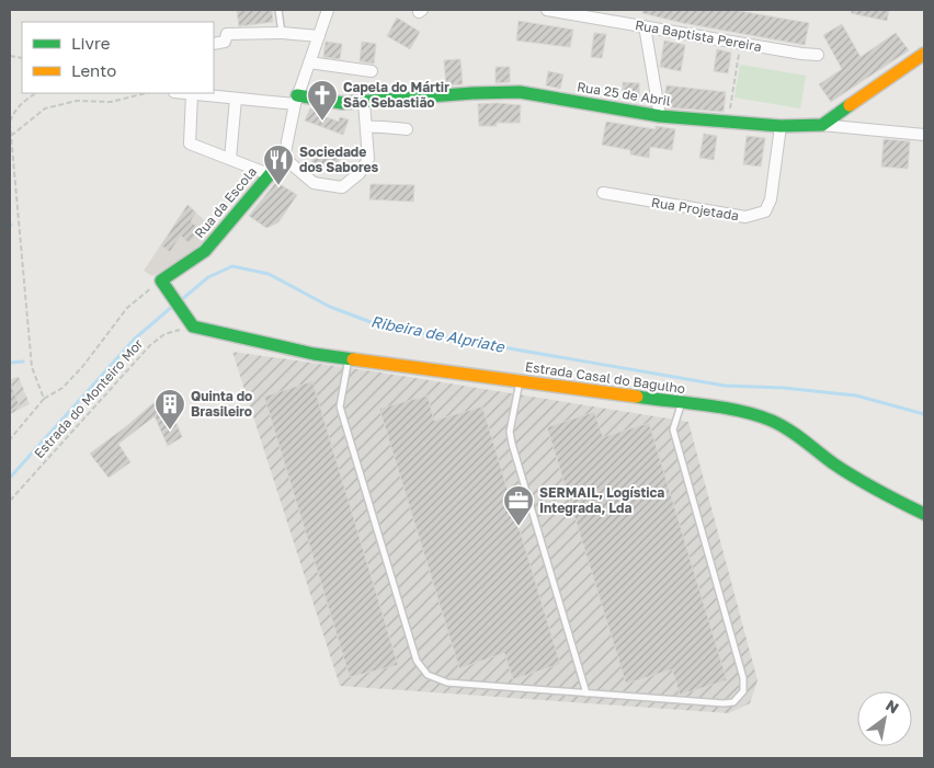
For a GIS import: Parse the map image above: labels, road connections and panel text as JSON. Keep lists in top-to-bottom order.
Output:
{
  "streets": {
    "street": [
      "Rua Baptista Pereira",
      "Rua 25 de Abril",
      "Rua da Escola",
      "Rua Projetada",
      "Estrada Casal do Bagulho"
    ],
    "path": ["Estrada do Monteiro Mor"]
  },
  "crossings": [
    ["Rua 25 de Abril", "Rua da Escola"],
    ["Rua 25 de Abril", "Rua Projetada"],
    ["Estrada Casal do Bagulho", "Estrada do Monteiro Mor"]
  ],
  "water": ["Ribeira de Alpriate"],
  "places": {
    "church": ["Capela do Mártir São Sebastião"],
    "restaurant": ["Sociedade dos Sabores"],
    "building": ["Quinta do Brasileiro"],
    "office": ["SERMAIL, Logística Integrada, Lda"]
  },
  "legend": ["Livre", "Lento"],
  "north": "top right"
}
